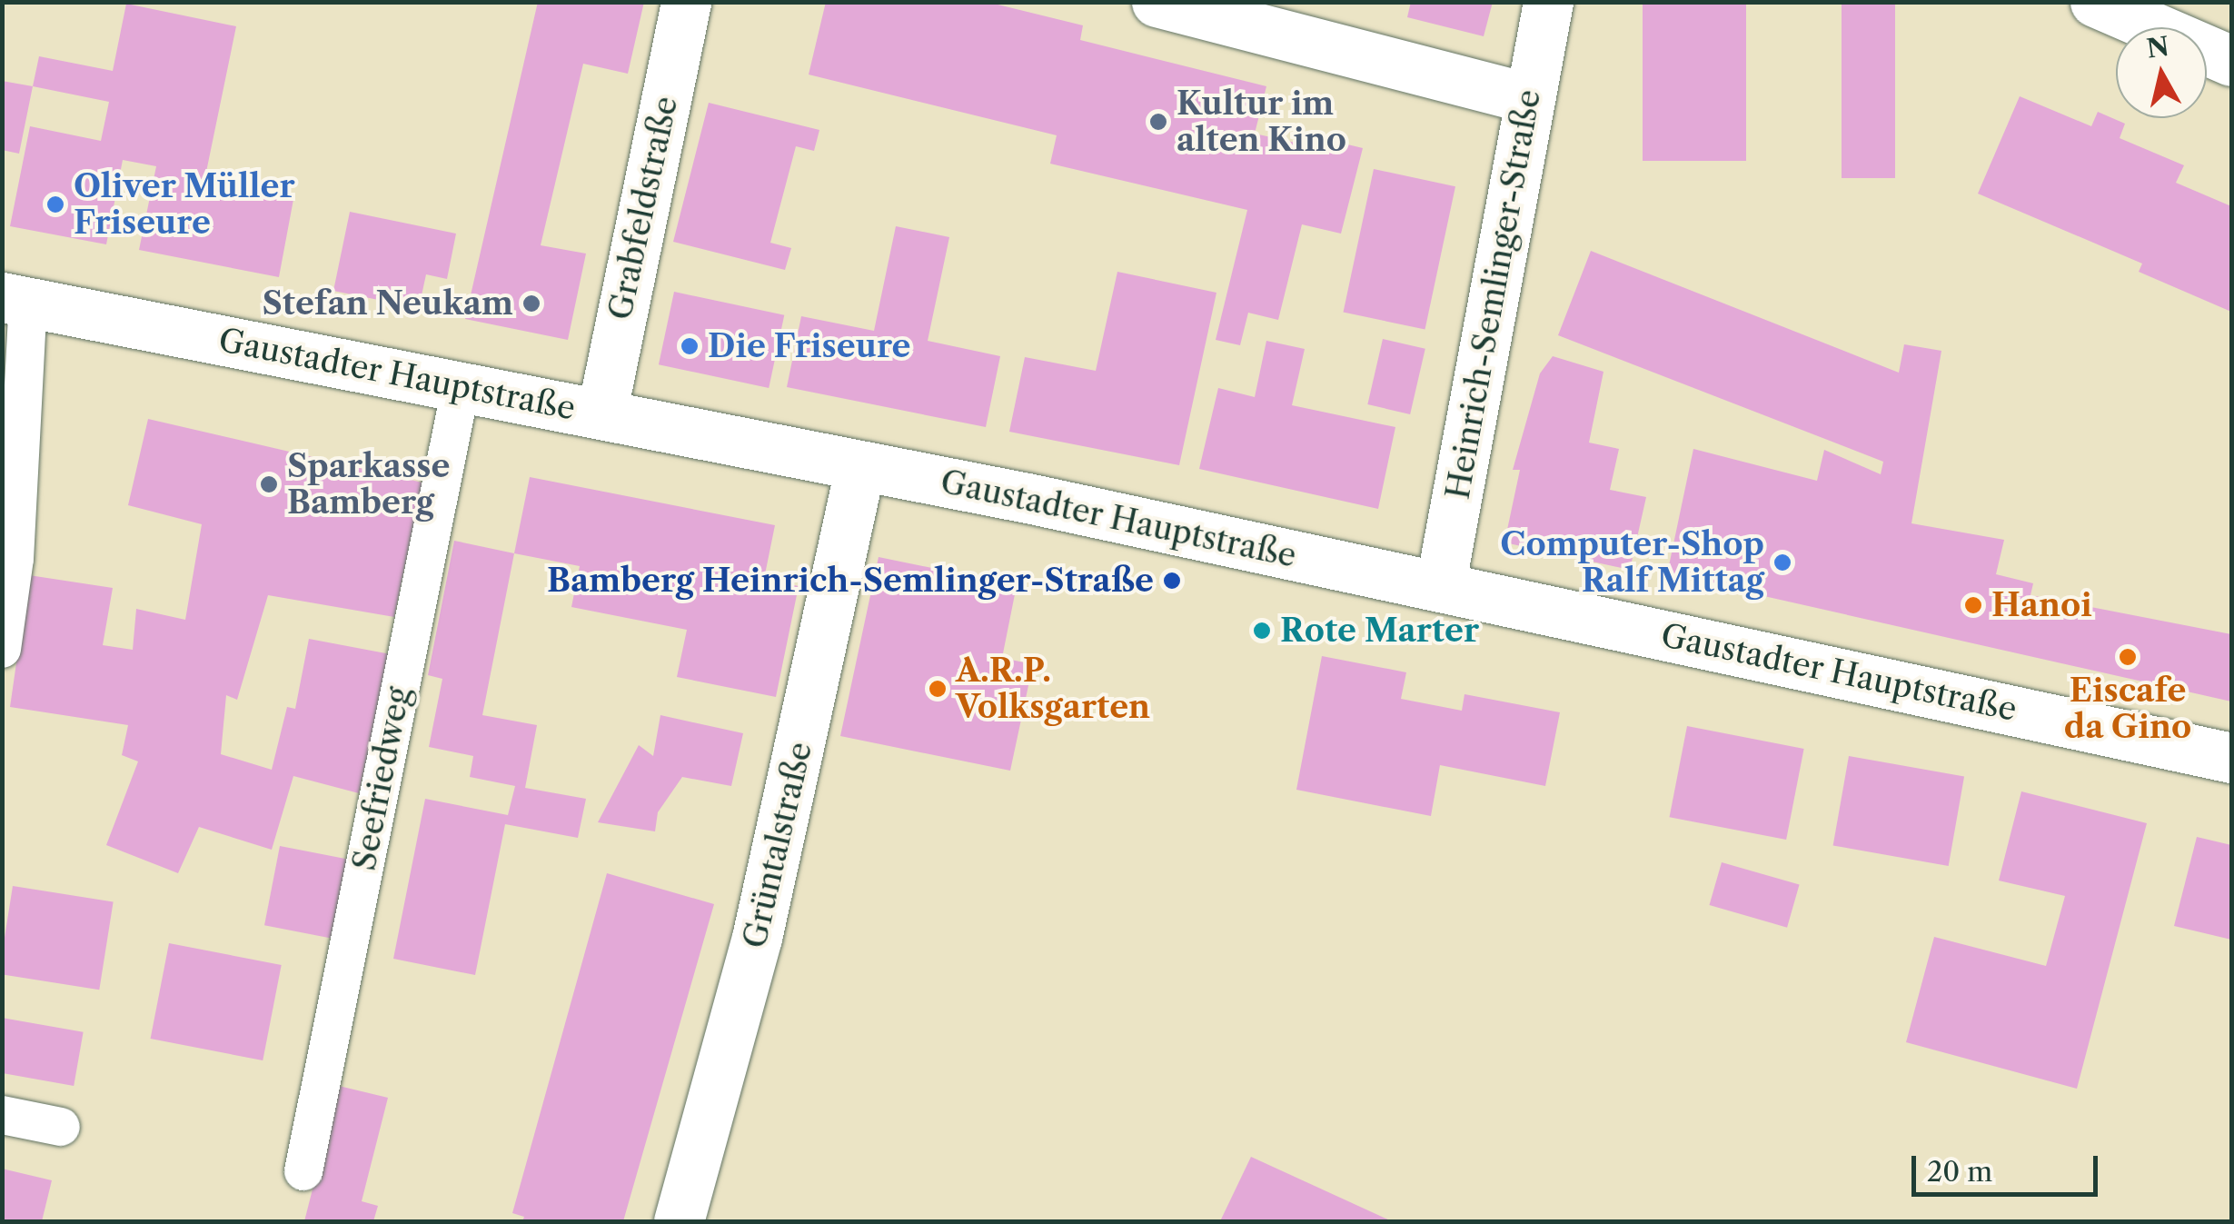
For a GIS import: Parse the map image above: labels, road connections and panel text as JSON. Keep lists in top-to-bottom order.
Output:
{
  "streets": {
    "street": [
      "Grabfeldstraße",
      "Heinrich-Semlinger-Straße",
      "Gaustadter Hauptstraße",
      "Grüntalstraße"
    ],
    "lane": ["Seefriedweg"]
  },
  "crossings": [
    ["Grabfeldstraße", "Gaustadter Hauptstraße"],
    ["Heinrich-Semlinger-Straße", "Gaustadter Hauptstraße"],
    ["Gaustadter Hauptstraße", "Seefriedweg"],
    ["Gaustadter Hauptstraße", "Grüntalstraße"]
  ],
  "places": [
    "Kultur im alten Kino",
    "Oliver Müller Friseure",
    "Stefan Neukam",
    "Die Friseure",
    "Sparkasse Bamberg",
    "Computer-Shop Ralf Mittag",
    "Bamberg Heinrich-Semlinger-Straße",
    "Hanoi",
    "Rote Marter",
    "Eiscafe da Gino",
    "A.R.P. Volksgarten"
  ],
  "scale_bar": "20 m",
  "north": "top"
}
